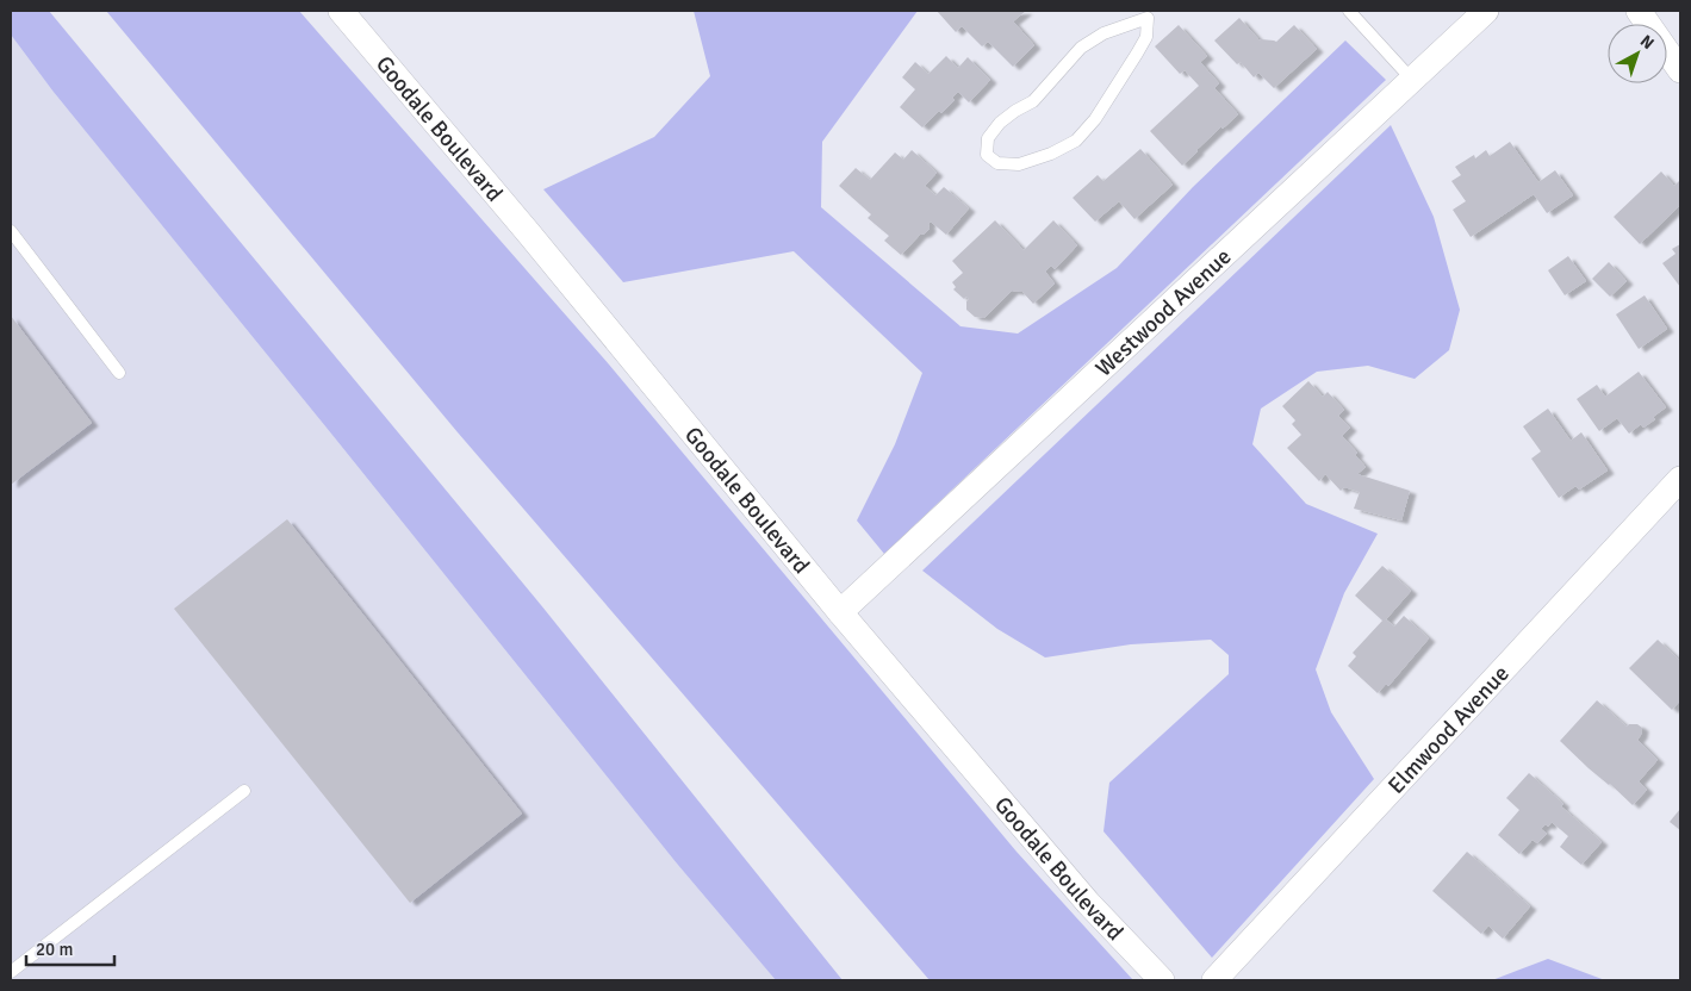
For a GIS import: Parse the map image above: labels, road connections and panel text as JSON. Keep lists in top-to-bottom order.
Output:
{
  "streets": {
    "street": ["Goodale Boulevard", "Westwood Avenue", "Elmwood Avenue"]
  },
  "crossings": [
    ["Goodale Boulevard", "Westwood Avenue"]
  ],
  "scale_bar": "20 m",
  "north": "top right"
}
